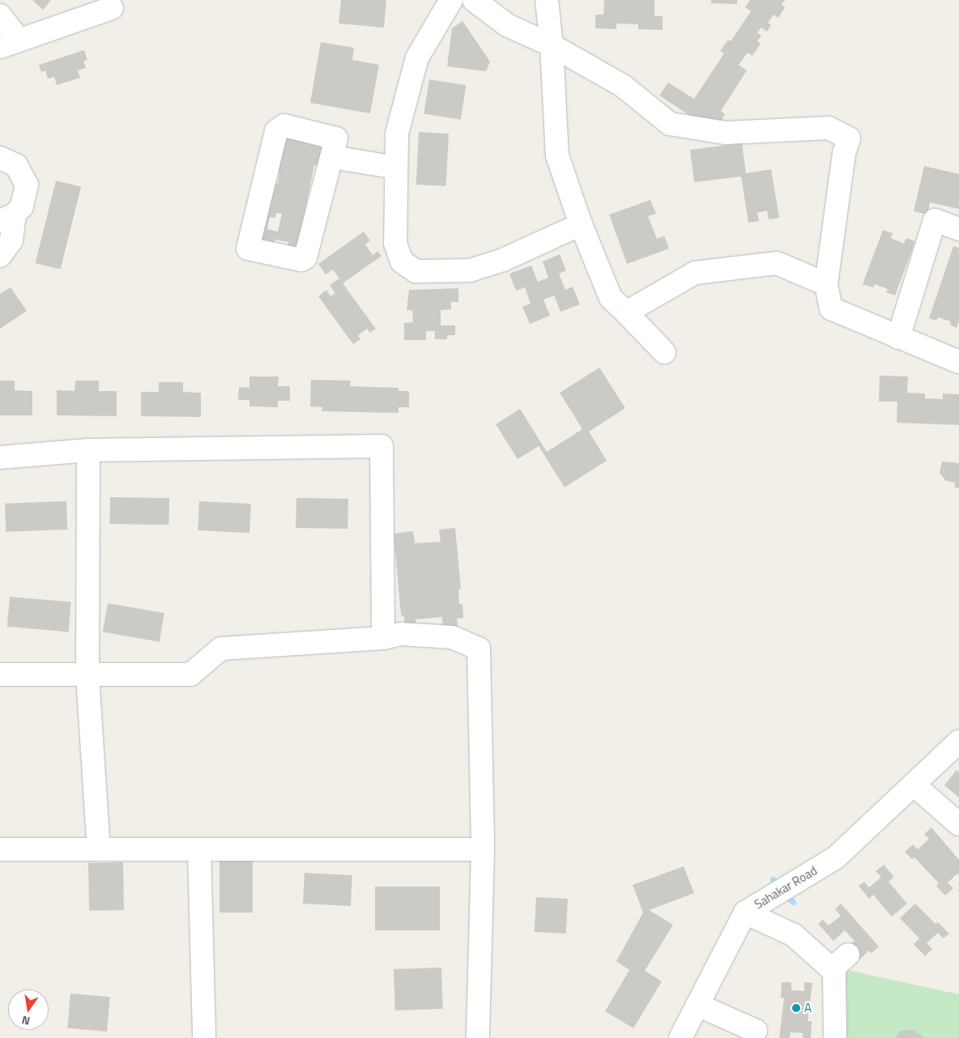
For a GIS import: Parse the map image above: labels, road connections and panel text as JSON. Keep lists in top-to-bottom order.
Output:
{
  "streets": {
    "street": ["Sahakar Road"]
  },
  "places": ["A"],
  "north": "bottom"
}
